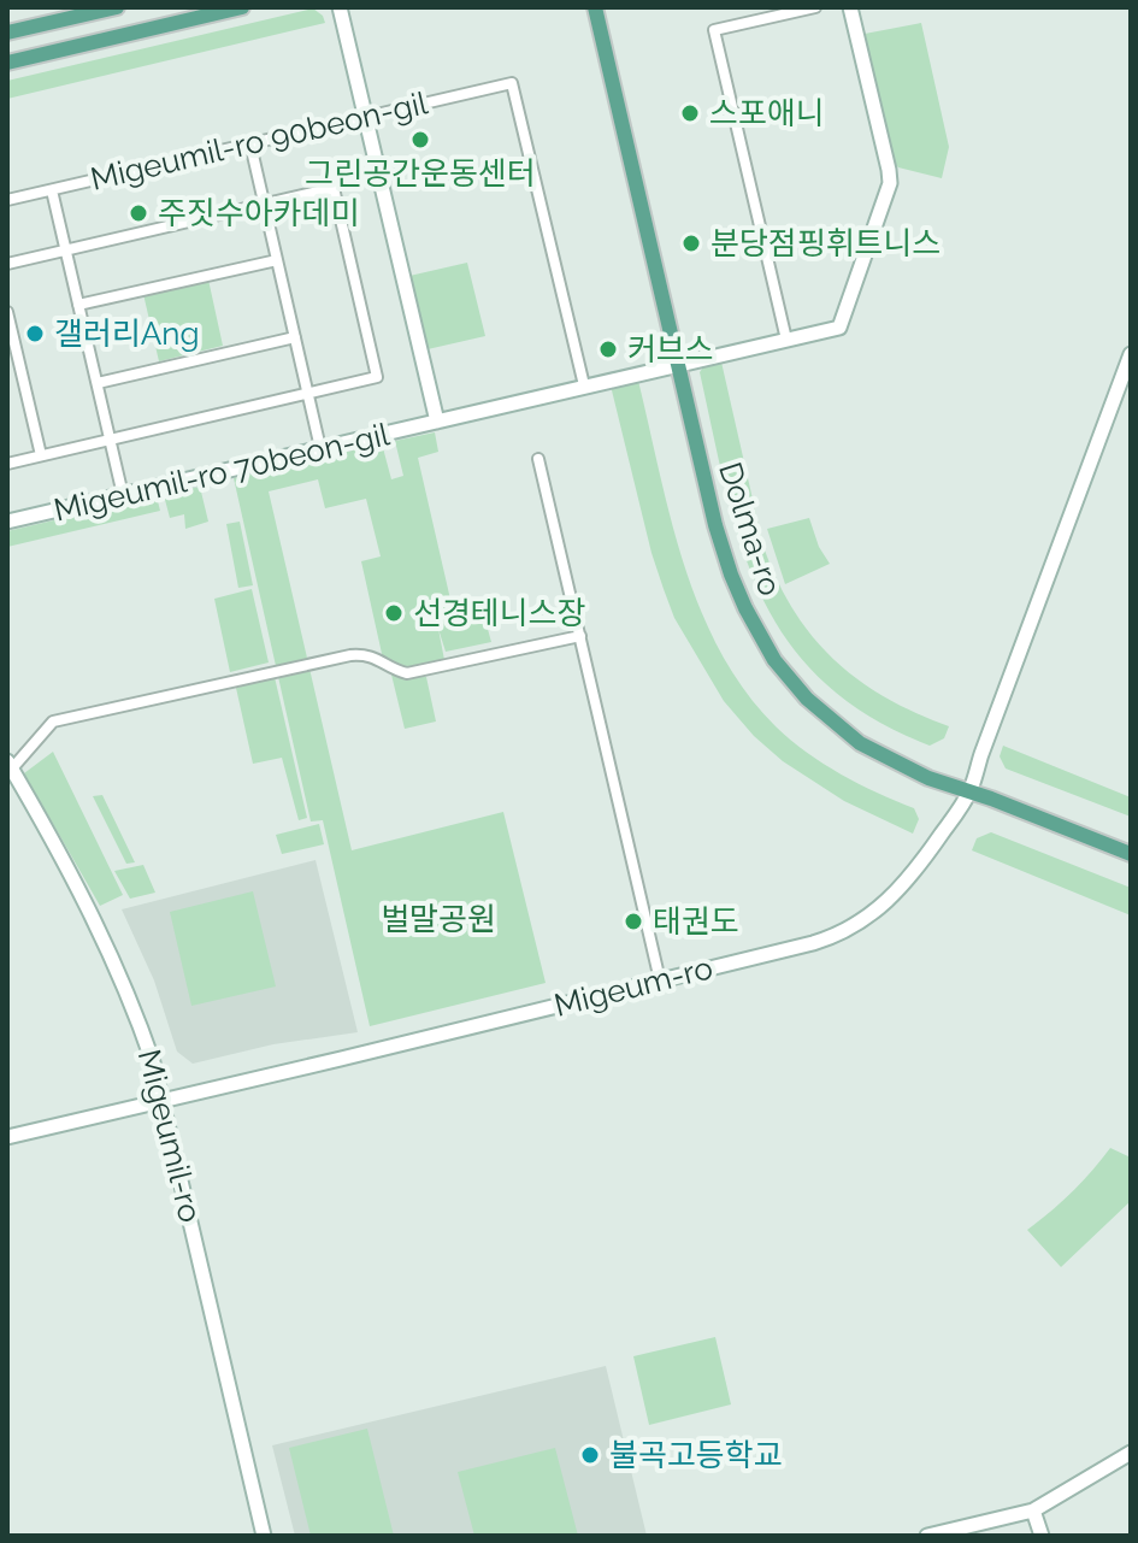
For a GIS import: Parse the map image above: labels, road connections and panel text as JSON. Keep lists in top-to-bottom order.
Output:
{
  "streets": {
    "main road": ["Dolma-ro"],
    "street": [
      "Migeumil-ro 90beon-gil",
      "Migeumil-ro 70beon-gil",
      "Migeum-ro",
      "Migeumil-ro"
    ]
  },
  "crossings": [
    ["Migeumil-ro 90beon-gil", "Migeumil-ro 70beon-gil"],
    ["Migeumil-ro 70beon-gil", "Dolma-ro"],
    ["Dolma-ro", "Migeum-ro"],
    ["Migeum-ro", "Migeumil-ro"]
  ],
  "parks": ["벌말공원"],
  "places": [
    "스포애니",
    "그린공간운동센터",
    "주짓수아카데미",
    "분당점핑휘트니스",
    "갤러리Ang",
    "커브스",
    "선경테니스장",
    "태권도",
    "불곡고등학교"
  ]
}
